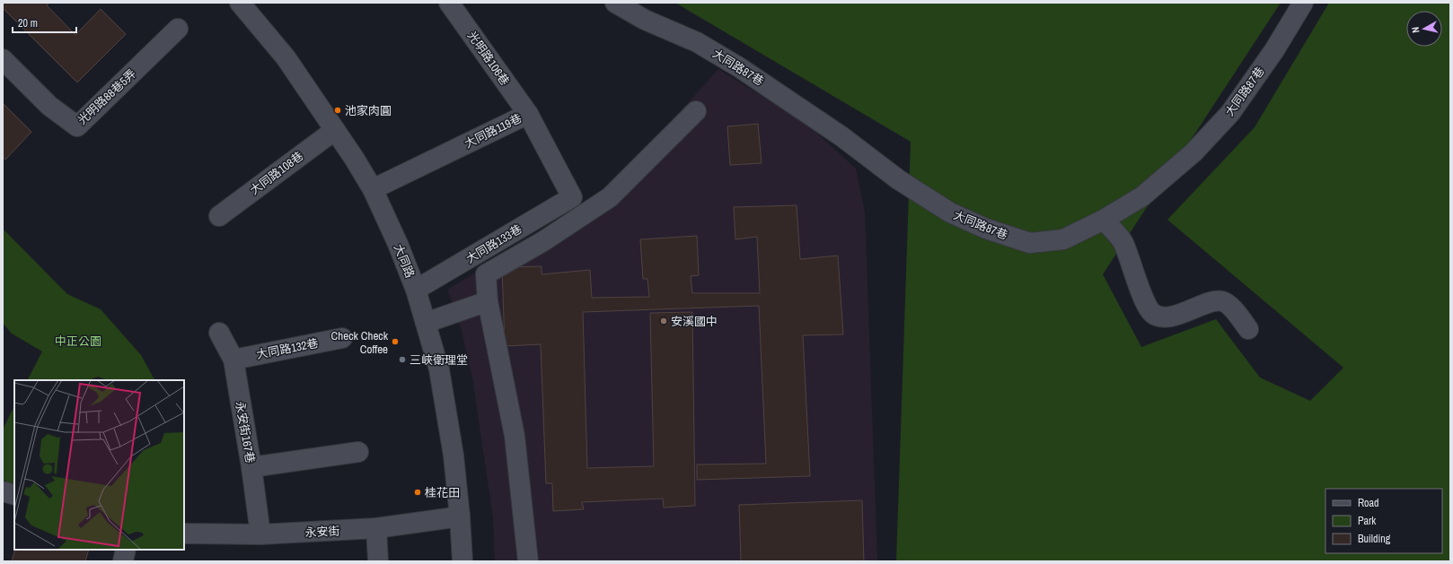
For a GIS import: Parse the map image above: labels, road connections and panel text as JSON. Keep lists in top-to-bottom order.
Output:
{
  "streets": {
    "street": [
      "光明路106巷",
      "大同路87巷",
      "光明路88巷5弄",
      "大同路119巷",
      "大同路108巷",
      "大同路133巷",
      "大同路",
      "大同路132巷",
      "永安街167巷",
      "永安街"
    ]
  },
  "crossings": [
    ["光明路106巷", "大同路119巷"],
    ["大同路119巷", "大同路133巷"],
    ["大同路119巷", "大同路"],
    ["大同路108巷", "大同路"],
    ["大同路133巷", "大同路"],
    ["大同路", "永安街"],
    ["大同路132巷", "永安街167巷"],
    ["永安街167巷", "永安街"]
  ],
  "parks": ["中正公園"],
  "places": [
    "池家肉圓",
    "安溪國中",
    "Check Check Coffee",
    "三峽衛理堂",
    "桂花田"
  ],
  "legend": ["Road", "Park", "Building"],
  "scale_bar": "20 m",
  "north": "left"
}
